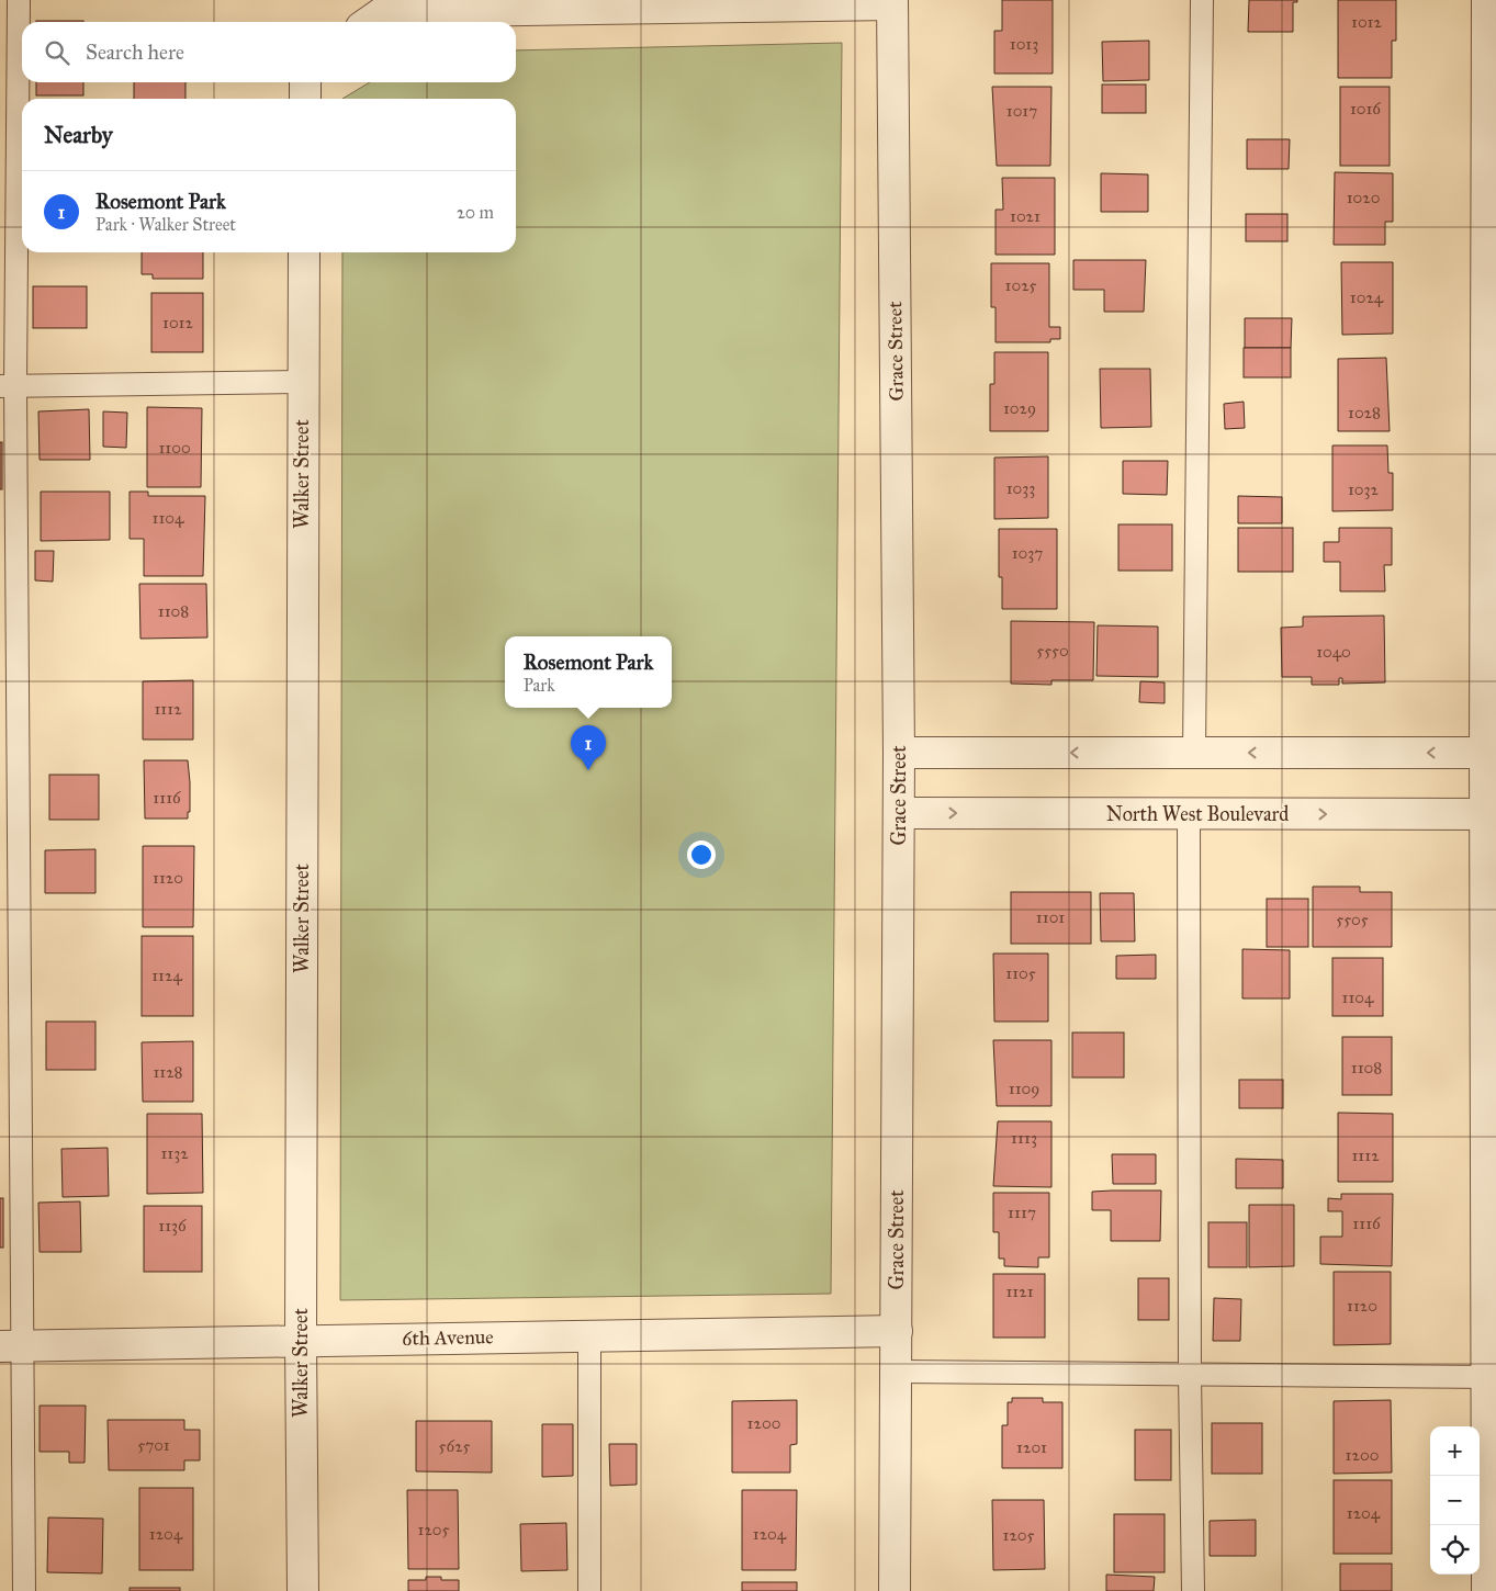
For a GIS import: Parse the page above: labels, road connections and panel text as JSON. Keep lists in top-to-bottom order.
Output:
{
  "streets": {
    "street": [
      "Grace Street",
      "Walker Street",
      "North West Boulevard",
      "6th Avenue"
    ]
  },
  "crossings": [
    ["Grace Street", "North West Boulevard"],
    ["Grace Street", "6th Avenue"],
    ["Walker Street", "6th Avenue"]
  ],
  "house_numbers": [
    "1012",
    "1013",
    "1016",
    "1017",
    "1020",
    "1021",
    "1025",
    "1024",
    "1012",
    "1029",
    "1028",
    "1100",
    "1033",
    "1032",
    "1104",
    "1037",
    "1108",
    "5550",
    "1040",
    "1112",
    "1116",
    "1120",
    "1101",
    "5505",
    "1105",
    "1124",
    "1104",
    "1108",
    "1128",
    "1109",
    "1113",
    "1132",
    "1112",
    "1117",
    "1116",
    "1136",
    "1121",
    "1120",
    "1200",
    "5701",
    "5625",
    "1201",
    "1200",
    "1204",
    "1205",
    "1204",
    "1204",
    "1205"
  ],
  "page": {
    "search": "Search here",
    "heading": "Nearby",
    "list": [
      {
        "mark": "1",
        "name": "Rosemont Park",
        "note": "Park · Walker Street",
        "value": "20 m"
      }
    ],
    "popup": ["Rosemont Park", "Park"],
    "pins": "1",
    "map_buttons": ["+", "−"]
  }
}
